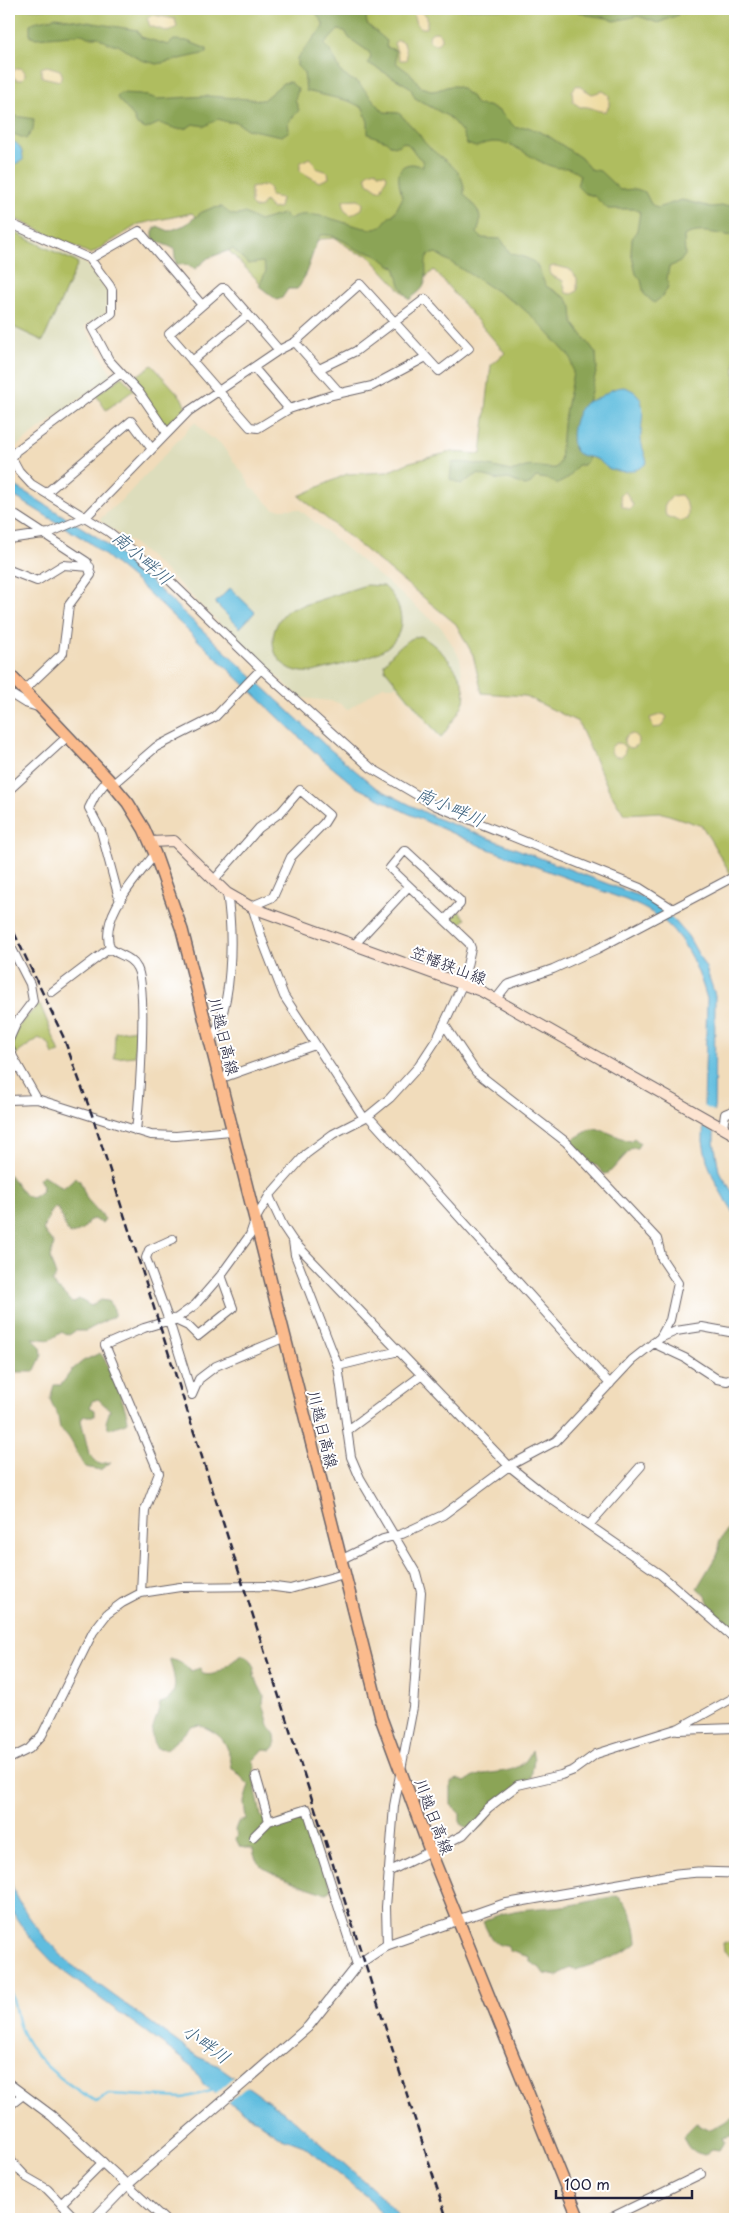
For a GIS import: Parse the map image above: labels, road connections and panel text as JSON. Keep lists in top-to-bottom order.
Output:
{
  "streets": {
    "main road": ["笠幡狭山線", "川越日高線"]
  },
  "crossings": [
    ["笠幡狭山線", "川越日高線"]
  ],
  "water": ["南小畔川", "小畔川"],
  "scale_bar": "100 m"
}
